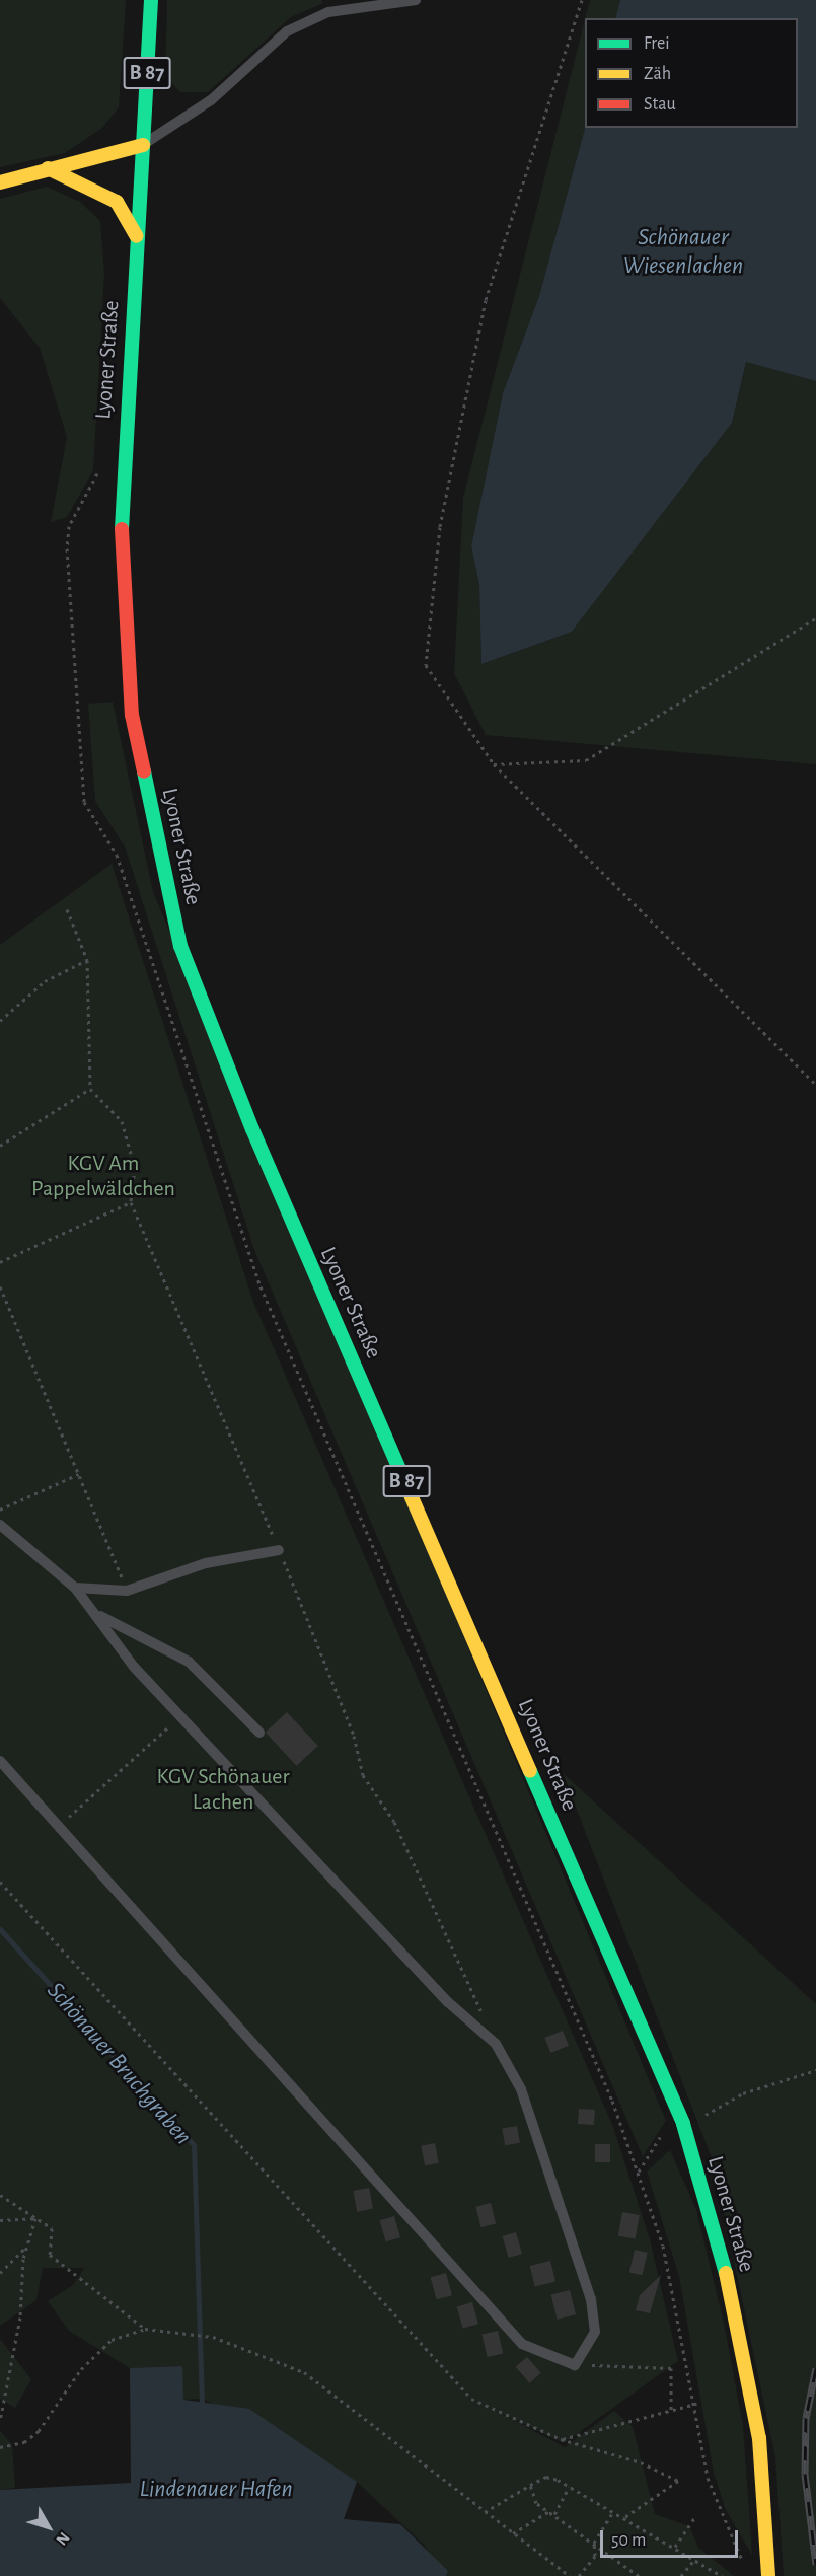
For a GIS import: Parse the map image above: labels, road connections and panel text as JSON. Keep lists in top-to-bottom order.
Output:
{
  "streets": {
    "main road": ["B 87", "Lyoner Straße"]
  },
  "water": ["Schönauer Wiesenlachen", "Schönauer Bruchgraben", "Lindenauer Hafen"],
  "parks": ["KGV Am Pappelwäldchen", "KGV Schönauer Lachen"],
  "legend": ["Frei", "Zäh", "Stau"],
  "scale_bar": "50 m",
  "north": "bottom right"
}
